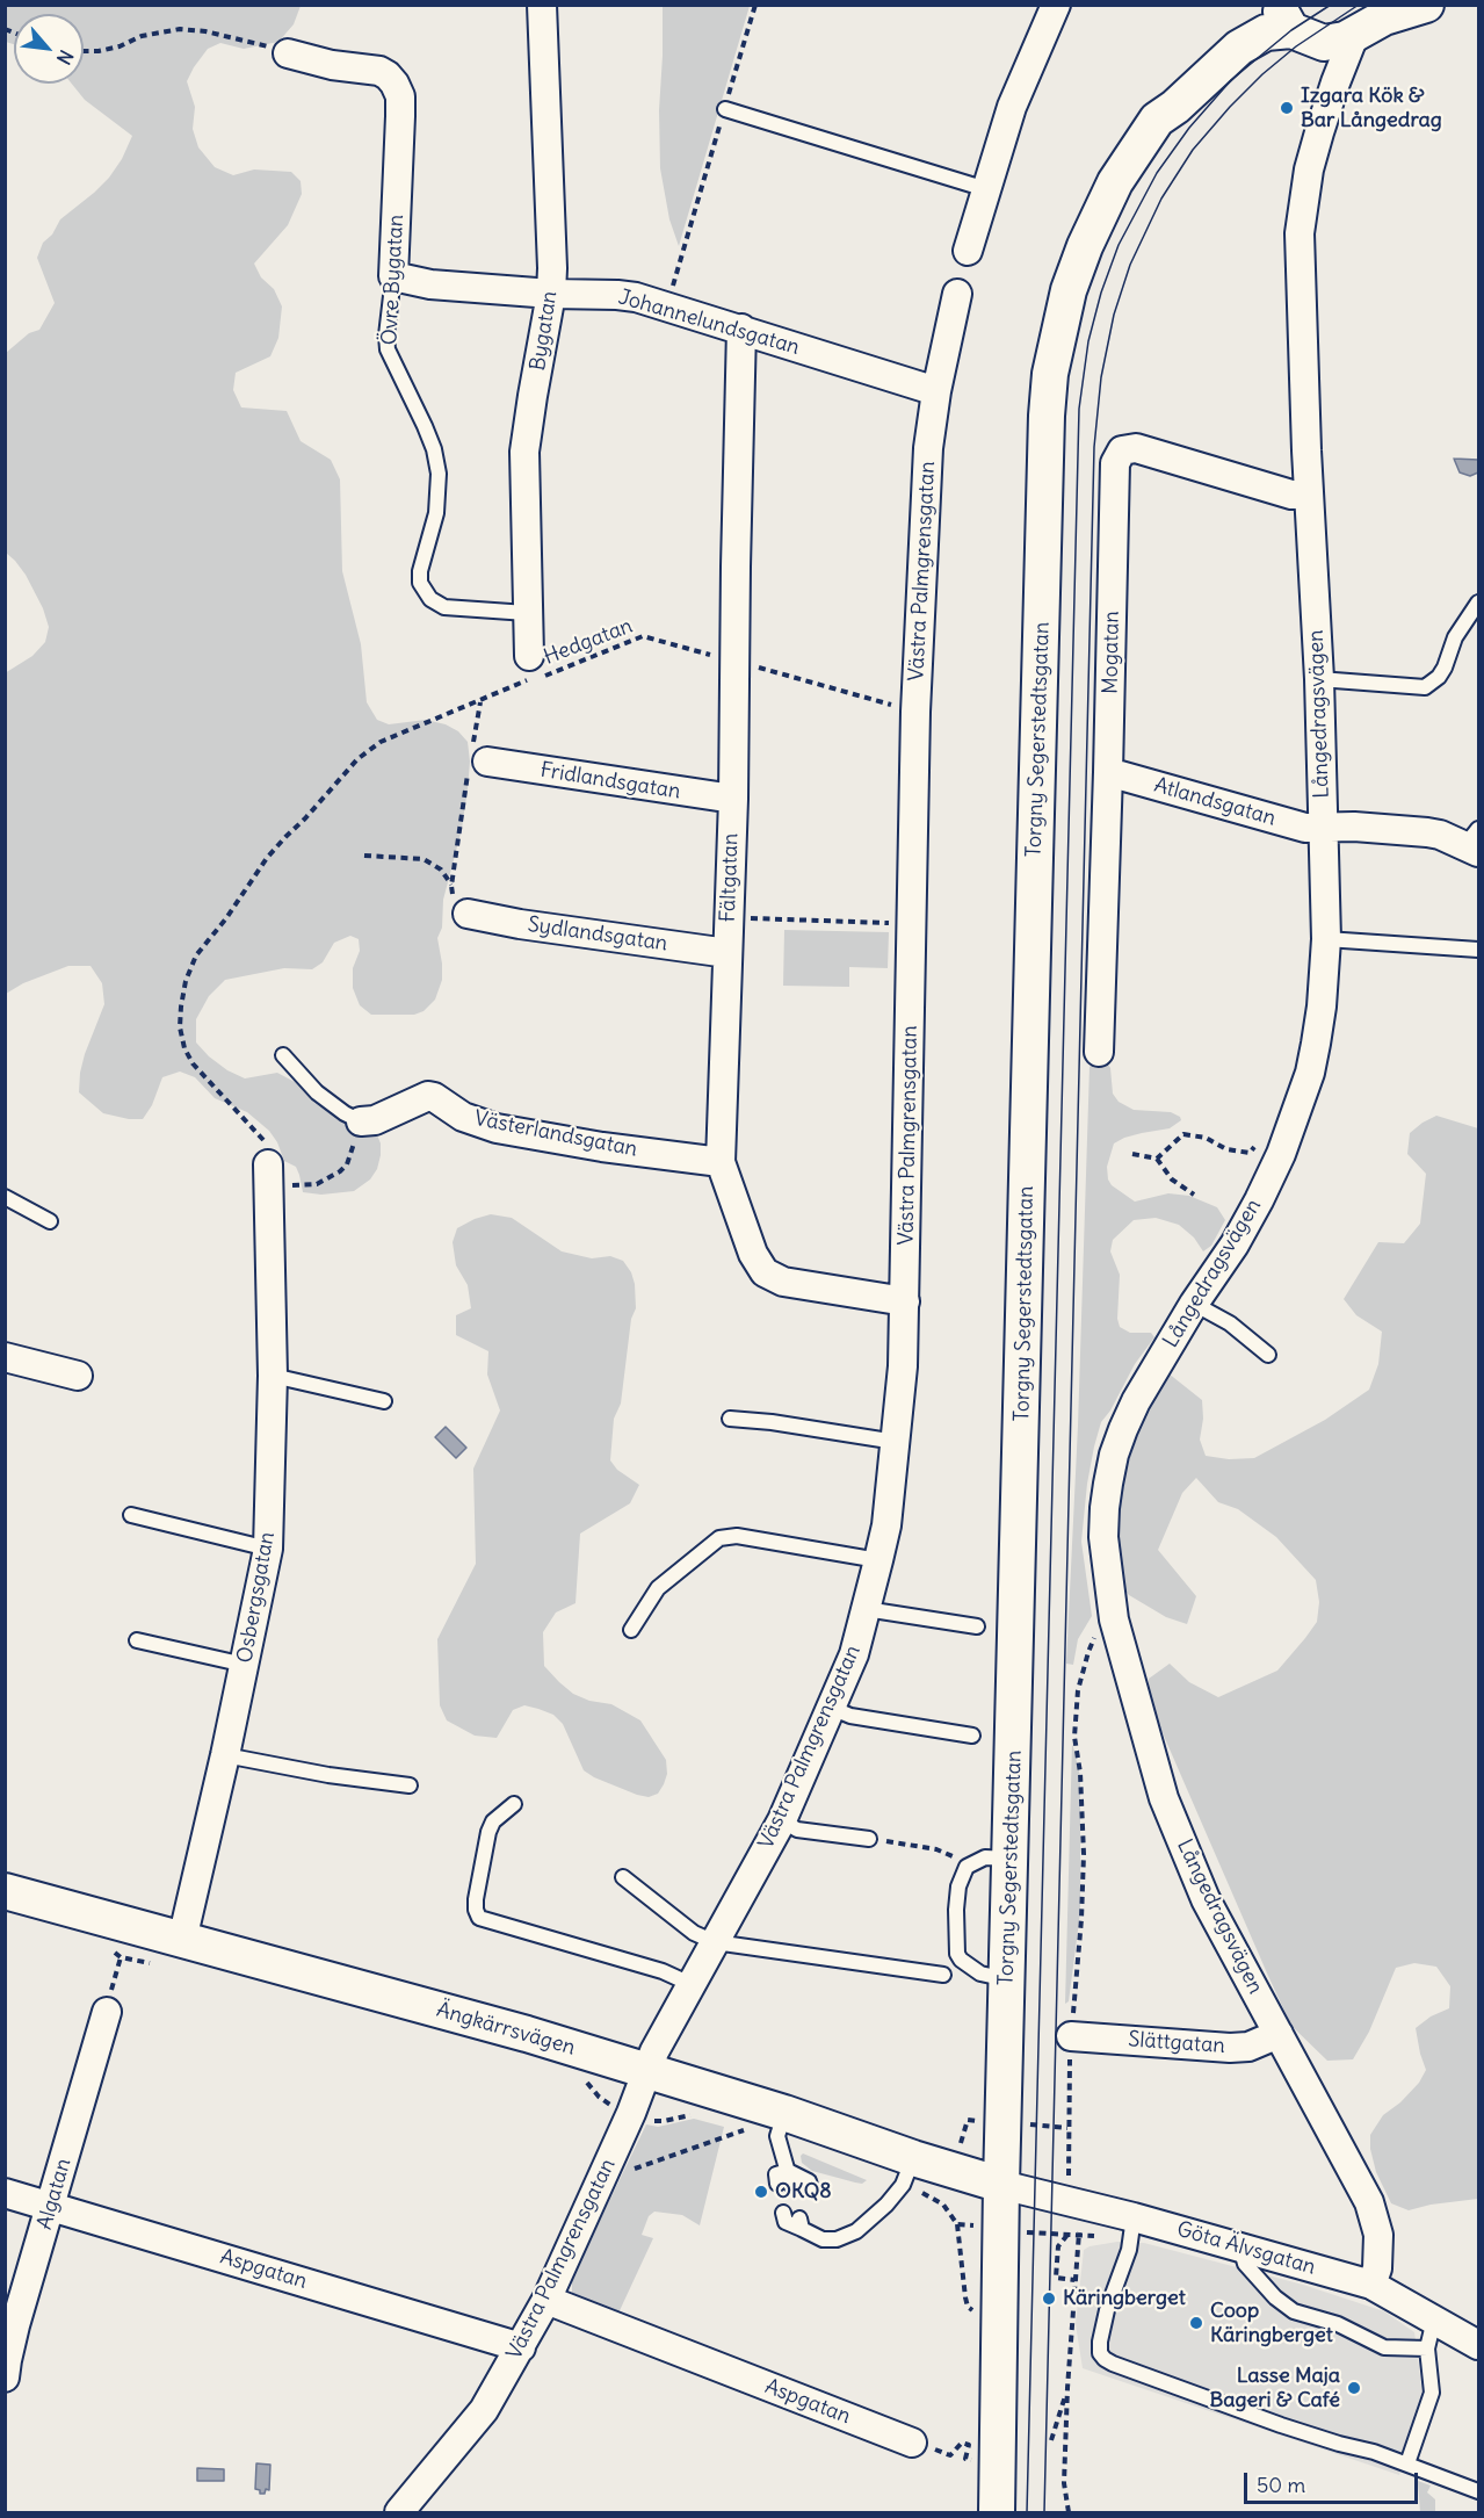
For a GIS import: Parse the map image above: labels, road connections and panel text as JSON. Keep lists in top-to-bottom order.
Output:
{
  "streets": {
    "street": [
      "Övre Bygatan",
      "Johannelundsgatan",
      "Bygatan",
      "Västra Palmgrensgatan",
      "Mogatan",
      "Långedragsvägen",
      "Torgny Segerstedtsgatan",
      "Fridlandsgatan",
      "Atlandsgatan",
      "Fältgatan",
      "Sydlandsgatan",
      "Västerlandsgatan",
      "Osbergsgatan",
      "Ängkärrsvägen",
      "Slättgatan",
      "Algatan",
      "Göta Älvsgatan",
      "Aspgatan"
    ],
    "path": ["Hedgatan"]
  },
  "crossings": [
    ["Övre Bygatan", "Johannelundsgatan"],
    ["Övre Bygatan", "Bygatan"],
    ["Johannelundsgatan", "Bygatan"],
    ["Johannelundsgatan", "Västra Palmgrensgatan"],
    ["Johannelundsgatan", "Fältgatan"],
    ["Bygatan", "Hedgatan"],
    ["Västra Palmgrensgatan", "Hedgatan"],
    ["Västra Palmgrensgatan", "Fältgatan"],
    ["Västra Palmgrensgatan", "Ängkärrsvägen"],
    ["Västra Palmgrensgatan", "Aspgatan"],
    ["Hedgatan", "Fältgatan"],
    ["Mogatan", "Långedragsvägen"],
    ["Mogatan", "Atlandsgatan"],
    ["Långedragsvägen", "Torgny Segerstedtsgatan"],
    ["Långedragsvägen", "Atlandsgatan"],
    ["Långedragsvägen", "Slättgatan"],
    ["Långedragsvägen", "Göta Älvsgatan"],
    ["Torgny Segerstedtsgatan", "Ängkärrsvägen"],
    ["Torgny Segerstedtsgatan", "Göta Älvsgatan"],
    ["Fridlandsgatan", "Fältgatan"],
    ["Fältgatan", "Sydlandsgatan"],
    ["Fältgatan", "Västerlandsgatan"],
    ["Osbergsgatan", "Ängkärrsvägen"],
    ["Ängkärrsvägen", "Göta Älvsgatan"],
    ["Algatan", "Aspgatan"]
  ],
  "places": [
    "Izgara Kök & Bar Långedrag",
    "OKQ8",
    "Käringberget",
    "Coop Käringberget",
    "Lasse Maja Bageri & Café"
  ],
  "scale_bar": "50 m",
  "north": "bottom right"
}
